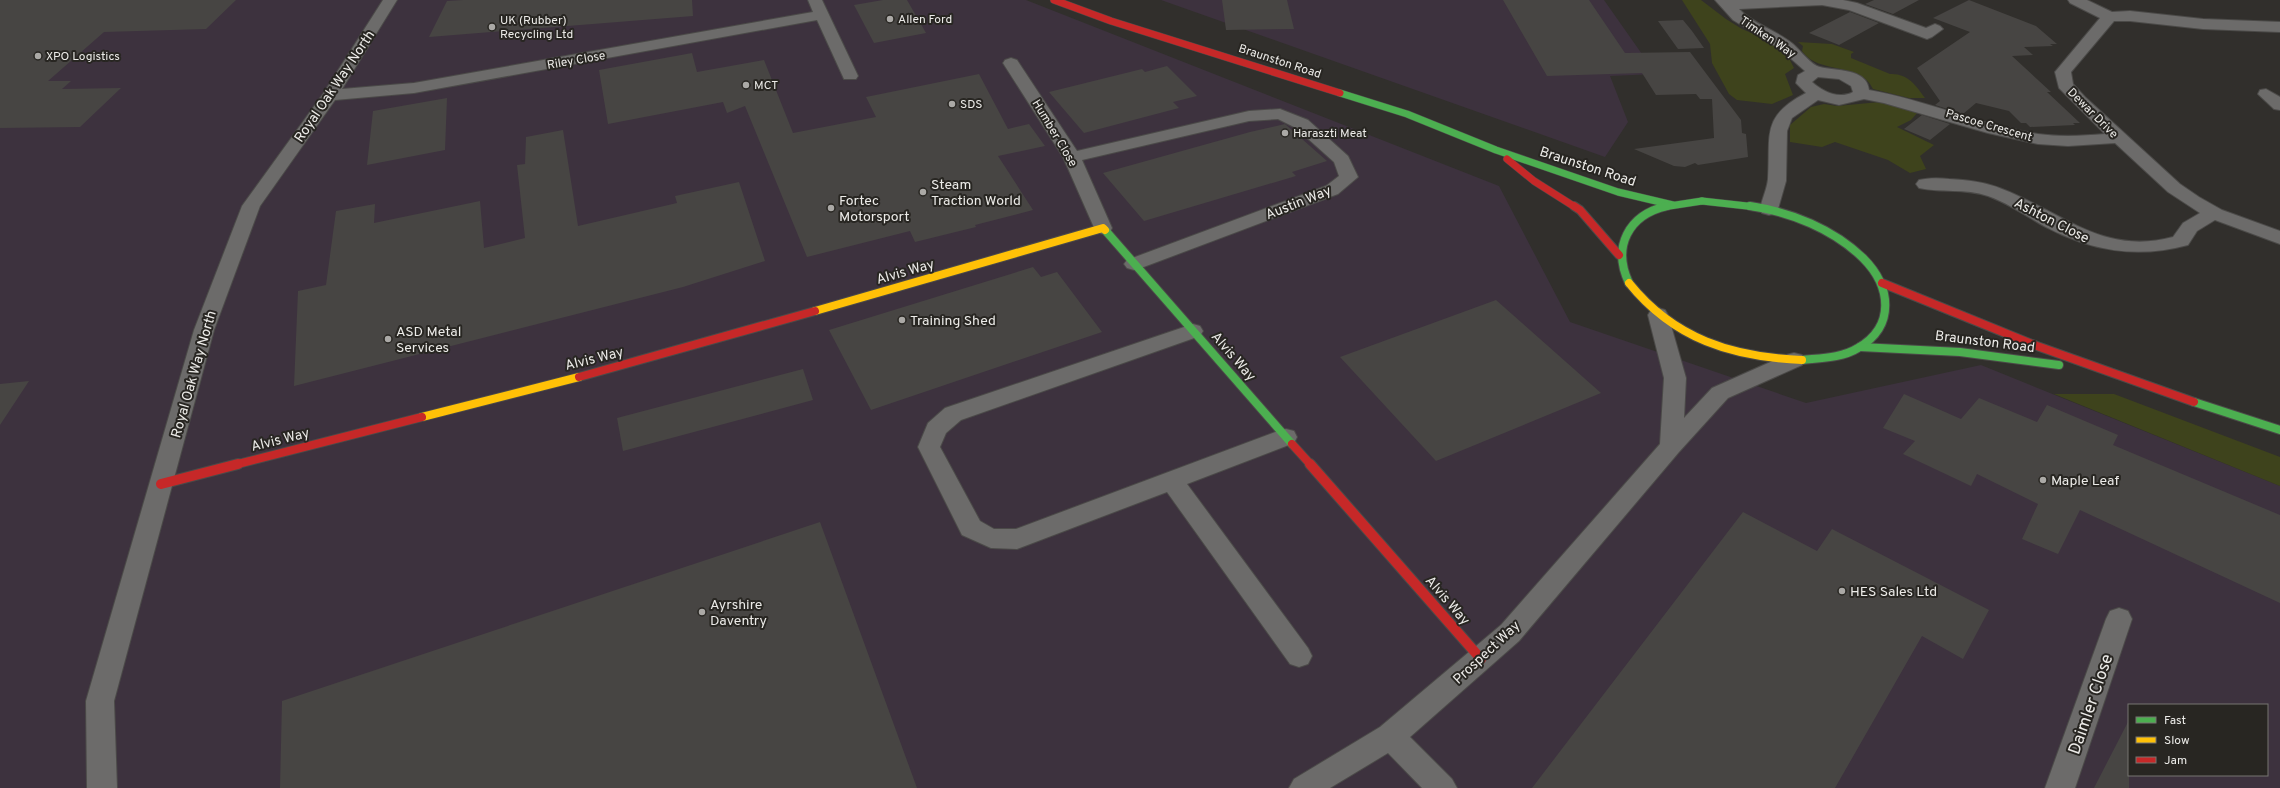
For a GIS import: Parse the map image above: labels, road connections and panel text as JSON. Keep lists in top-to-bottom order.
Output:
{
  "streets": {
    "main road": ["Braunston Road", "Alvis Way"],
    "street": [
      "Timken Way",
      "Riley Close",
      "Royal Oak Way North",
      "Dewar Drive",
      "Pascoe Crescent",
      "Humber Close",
      "Austin Way",
      "Ashton Close",
      "Prospect Way",
      "Daimler Close"
    ]
  },
  "crossings": [
    ["Riley Close", "Royal Oak Way North"],
    ["Royal Oak Way North", "Alvis Way"],
    ["Dewar Drive", "Pascoe Crescent"],
    ["Dewar Drive", "Ashton Close"],
    ["Humber Close", "Austin Way"],
    ["Humber Close", "Alvis Way"],
    ["Austin Way", "Alvis Way"],
    ["Alvis Way", "Prospect Way"]
  ],
  "places": [
    "Allen Ford",
    "UK (Rubber) Recycling Ltd",
    "XPO Logistics",
    "MCT",
    "SDS",
    "Haraszti Meat",
    "Steam Traction World",
    "Fortec Motorsport",
    "Training Shed",
    "ASD Metal Services",
    "Maple Leaf",
    "HES Sales Ltd",
    "Ayrshire Daventry"
  ],
  "legend": ["Fast", "Slow", "Jam"]
}
